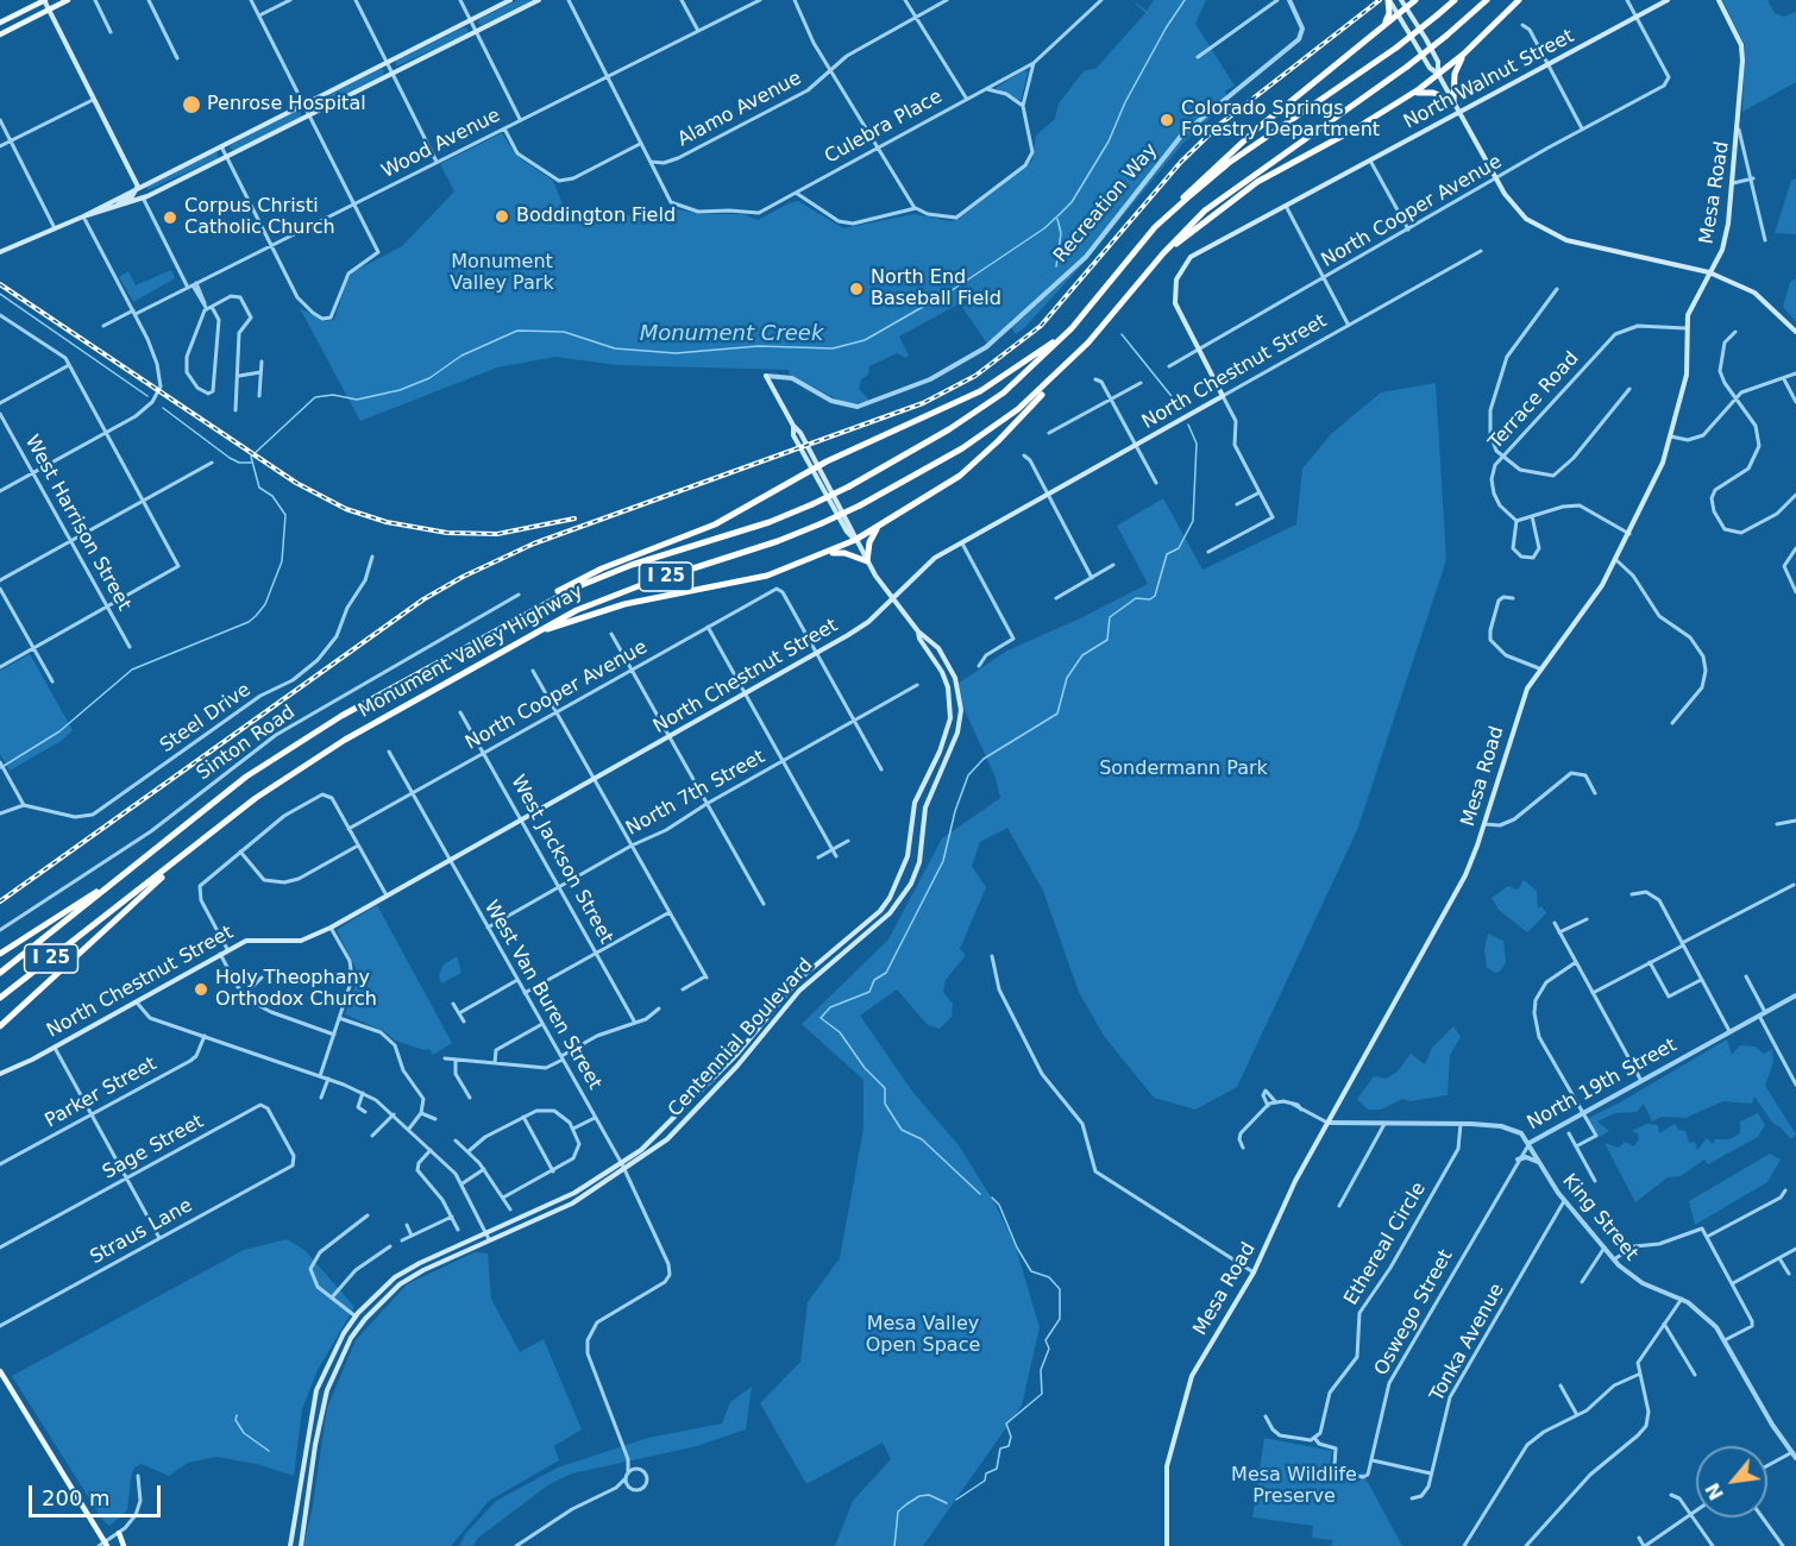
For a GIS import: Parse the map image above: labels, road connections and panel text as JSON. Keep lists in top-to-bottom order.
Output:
{
  "streets": {
    "highway": ["I 25", "Monument Valley Highway"],
    "main road": [
      "North Walnut Street",
      "Mesa Road",
      "North Chestnut Street",
      "Centennial Boulevard"
    ],
    "street": [
      "Alamo Avenue",
      "Culebra Place",
      "Wood Avenue",
      "Recreation Way",
      "North Cooper Avenue",
      "Terrace Road",
      "West Harrison Street",
      "Steel Drive",
      "Sinton Road",
      "North 7th Street",
      "West Jackson Street",
      "West Van Buren Street",
      "North 19th Street",
      "Parker Street",
      "Sage Street",
      "King Street",
      "Straus Lane",
      "Ethereal Circle",
      "Oswego Street",
      "Tonka Avenue"
    ]
  },
  "crossings": [
    ["North Walnut Street", "North Cooper Avenue"],
    ["Alamo Avenue", "Culebra Place"],
    ["Mesa Road", "Terrace Road"],
    ["Mesa Road", "North 19th Street"],
    ["Recreation Way", "Centennial Boulevard"],
    ["North Cooper Avenue", "North Chestnut Street"],
    ["North Cooper Avenue", "West Jackson Street"],
    ["North Cooper Avenue", "West Van Buren Street"],
    ["North Chestnut Street", "West Jackson Street"],
    ["North Chestnut Street", "West Van Buren Street"],
    ["North Chestnut Street", "Centennial Boulevard"],
    ["North 7th Street", "West Jackson Street"],
    ["North 7th Street", "West Van Buren Street"],
    ["West Van Buren Street", "Centennial Boulevard"],
    ["North 19th Street", "King Street"],
    ["North 19th Street", "Ethereal Circle"],
    ["North 19th Street", "Oswego Street"],
    ["Sage Street", "Straus Lane"],
    ["King Street", "Oswego Street"],
    ["King Street", "Tonka Avenue"]
  ],
  "water": ["Monument Creek"],
  "parks": [
    "Monument Valley Park",
    "Sondermann Park",
    "Mesa Valley Open Space",
    "Mesa Wildlife Preserve"
  ],
  "places": [
    "Penrose Hospital",
    "Colorado Springs Forestry Department",
    "Boddington Field",
    "Corpus Christi Catholic Church",
    "North End Baseball Field",
    "Holy Theophany Orthodox Church"
  ],
  "scale_bar": "200 m",
  "north": "bottom left"
}
